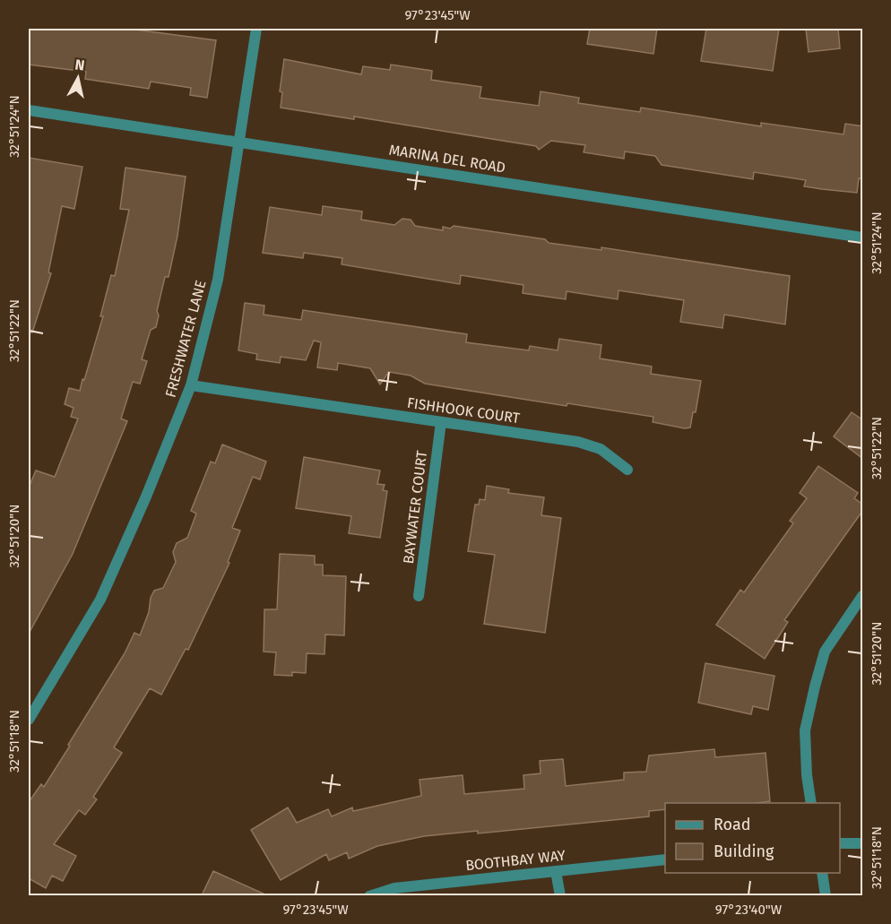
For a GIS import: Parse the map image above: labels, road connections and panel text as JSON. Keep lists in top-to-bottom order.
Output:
{
  "streets": {
    "street": [
      "MARINA DEL ROAD",
      "FRESHWATER LANE",
      "FISHHOOK COURT",
      "BAYWATER COURT",
      "BOOTHBAY WAY"
    ]
  },
  "crossings": [
    ["MARINA DEL ROAD", "FRESHWATER LANE"],
    ["FRESHWATER LANE", "FISHHOOK COURT"],
    ["FISHHOOK COURT", "BAYWATER COURT"]
  ],
  "legend": ["Road", "Building"],
  "north": "top",
  "coordinates": [
    "97°23'45\"W",
    "32°51'24\"N",
    "32°51'22\"N",
    "32°51'20\"N",
    "32°51'18\"N",
    "97°23'40\"W"
  ]
}
